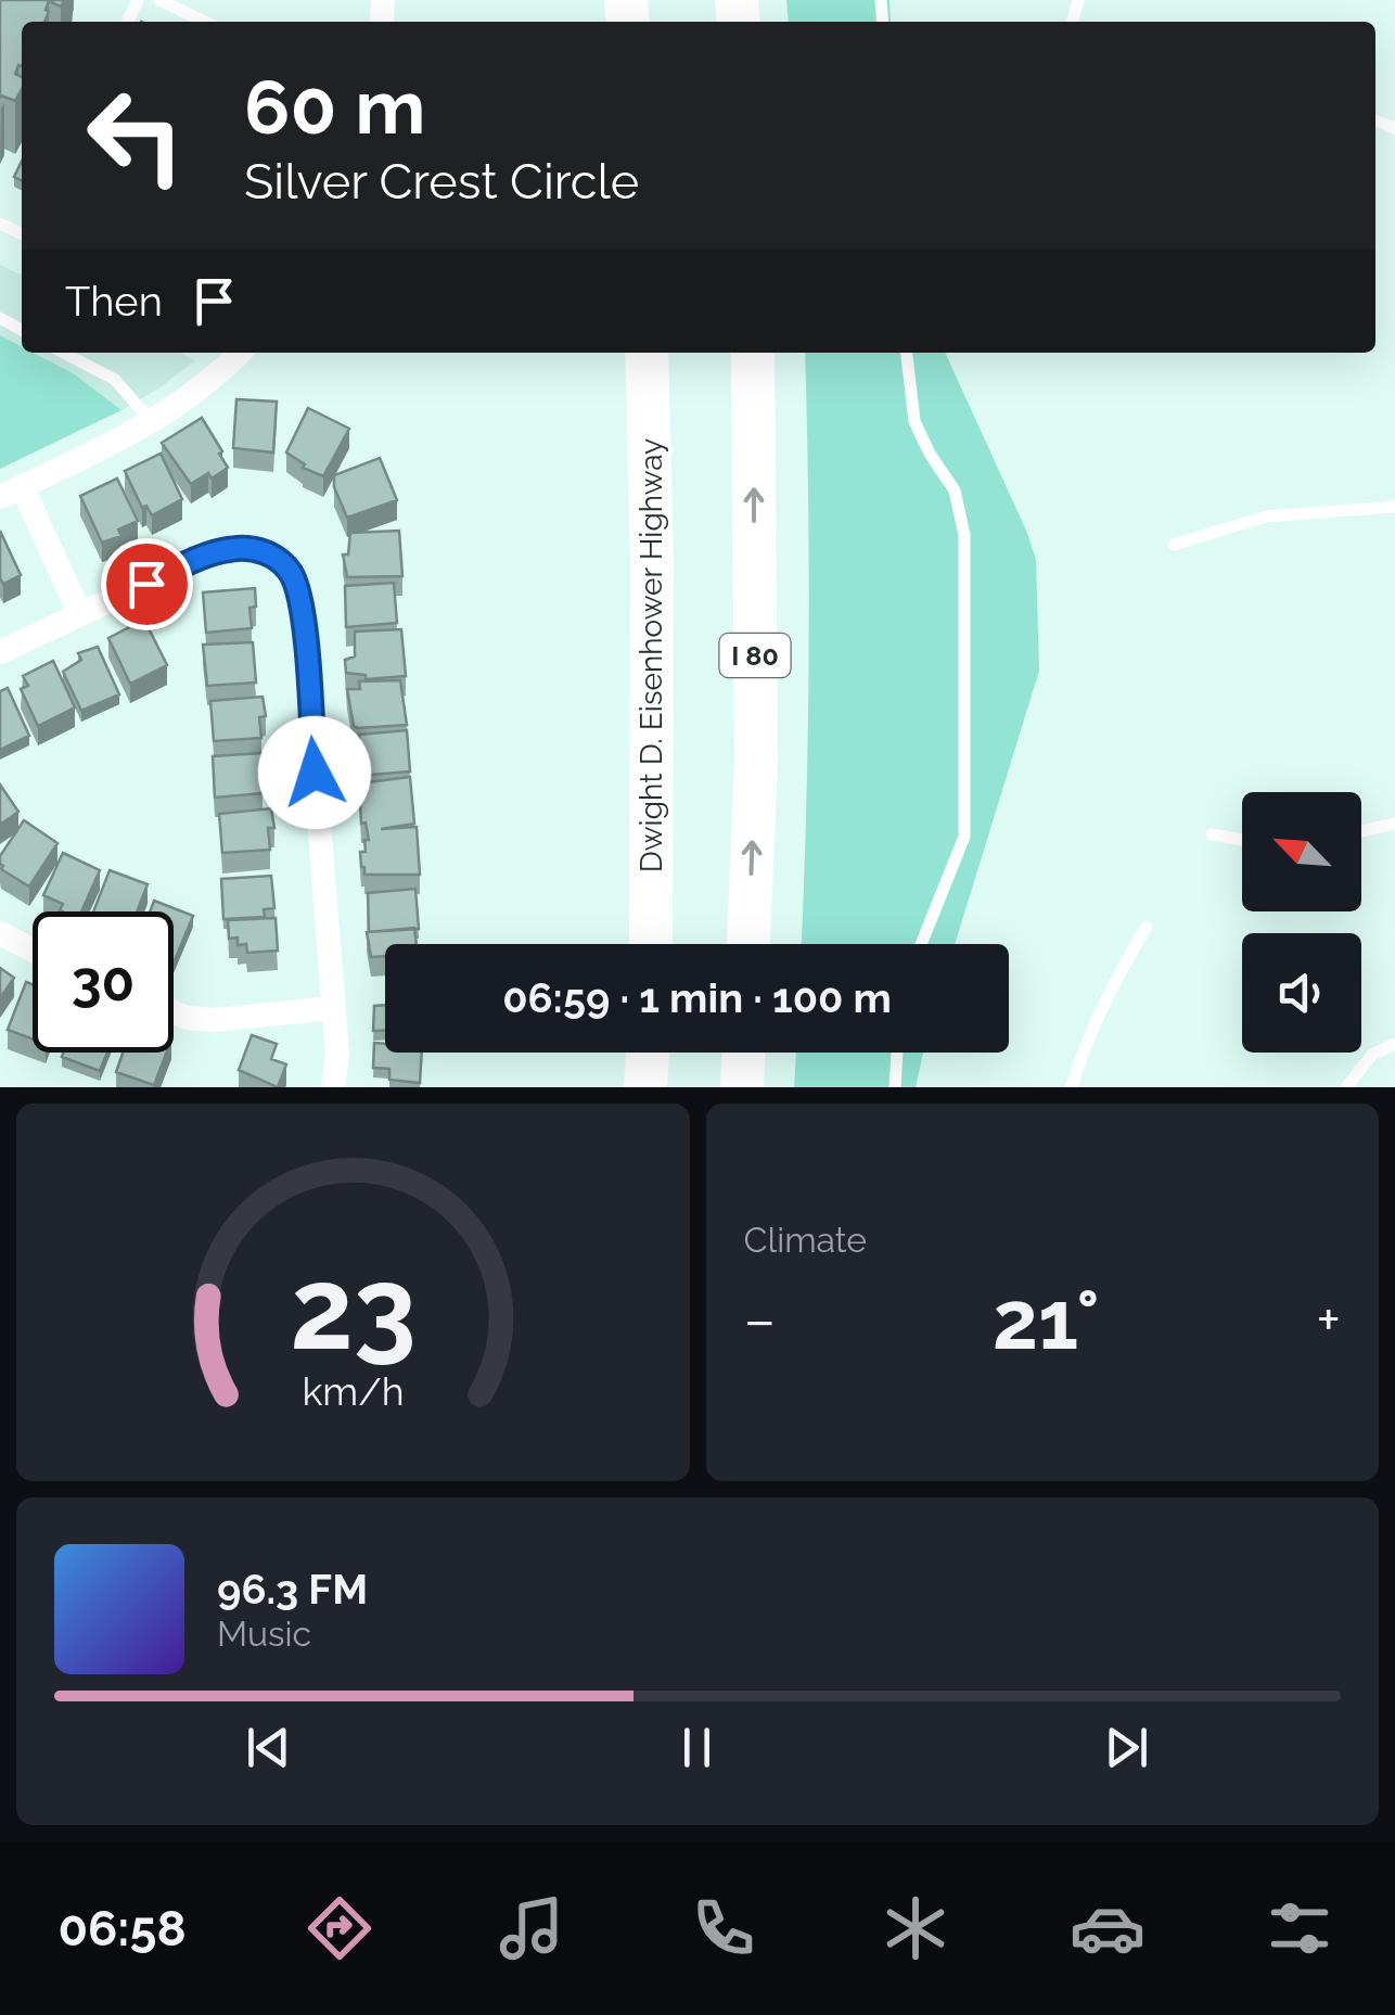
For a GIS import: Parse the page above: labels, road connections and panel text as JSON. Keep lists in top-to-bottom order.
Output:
{
  "streets": {
    "highway": ["Dwight D. Eisenhower Highway", "I 80"]
  },
  "north": "top left",
  "page": {
    "turn": ["60 m", "Silver Crest Circle"],
    "then": "Then",
    "limit": "30",
    "trip": "06:59 · 1 min · 100 m",
    "tile": "Climate",
    "heat": ["−", "21°", "+"],
    "song": ["96.3 FM", "Music"],
    "tabs": "06:58",
    "gauge": ["23", "km/h"]
  }
}
